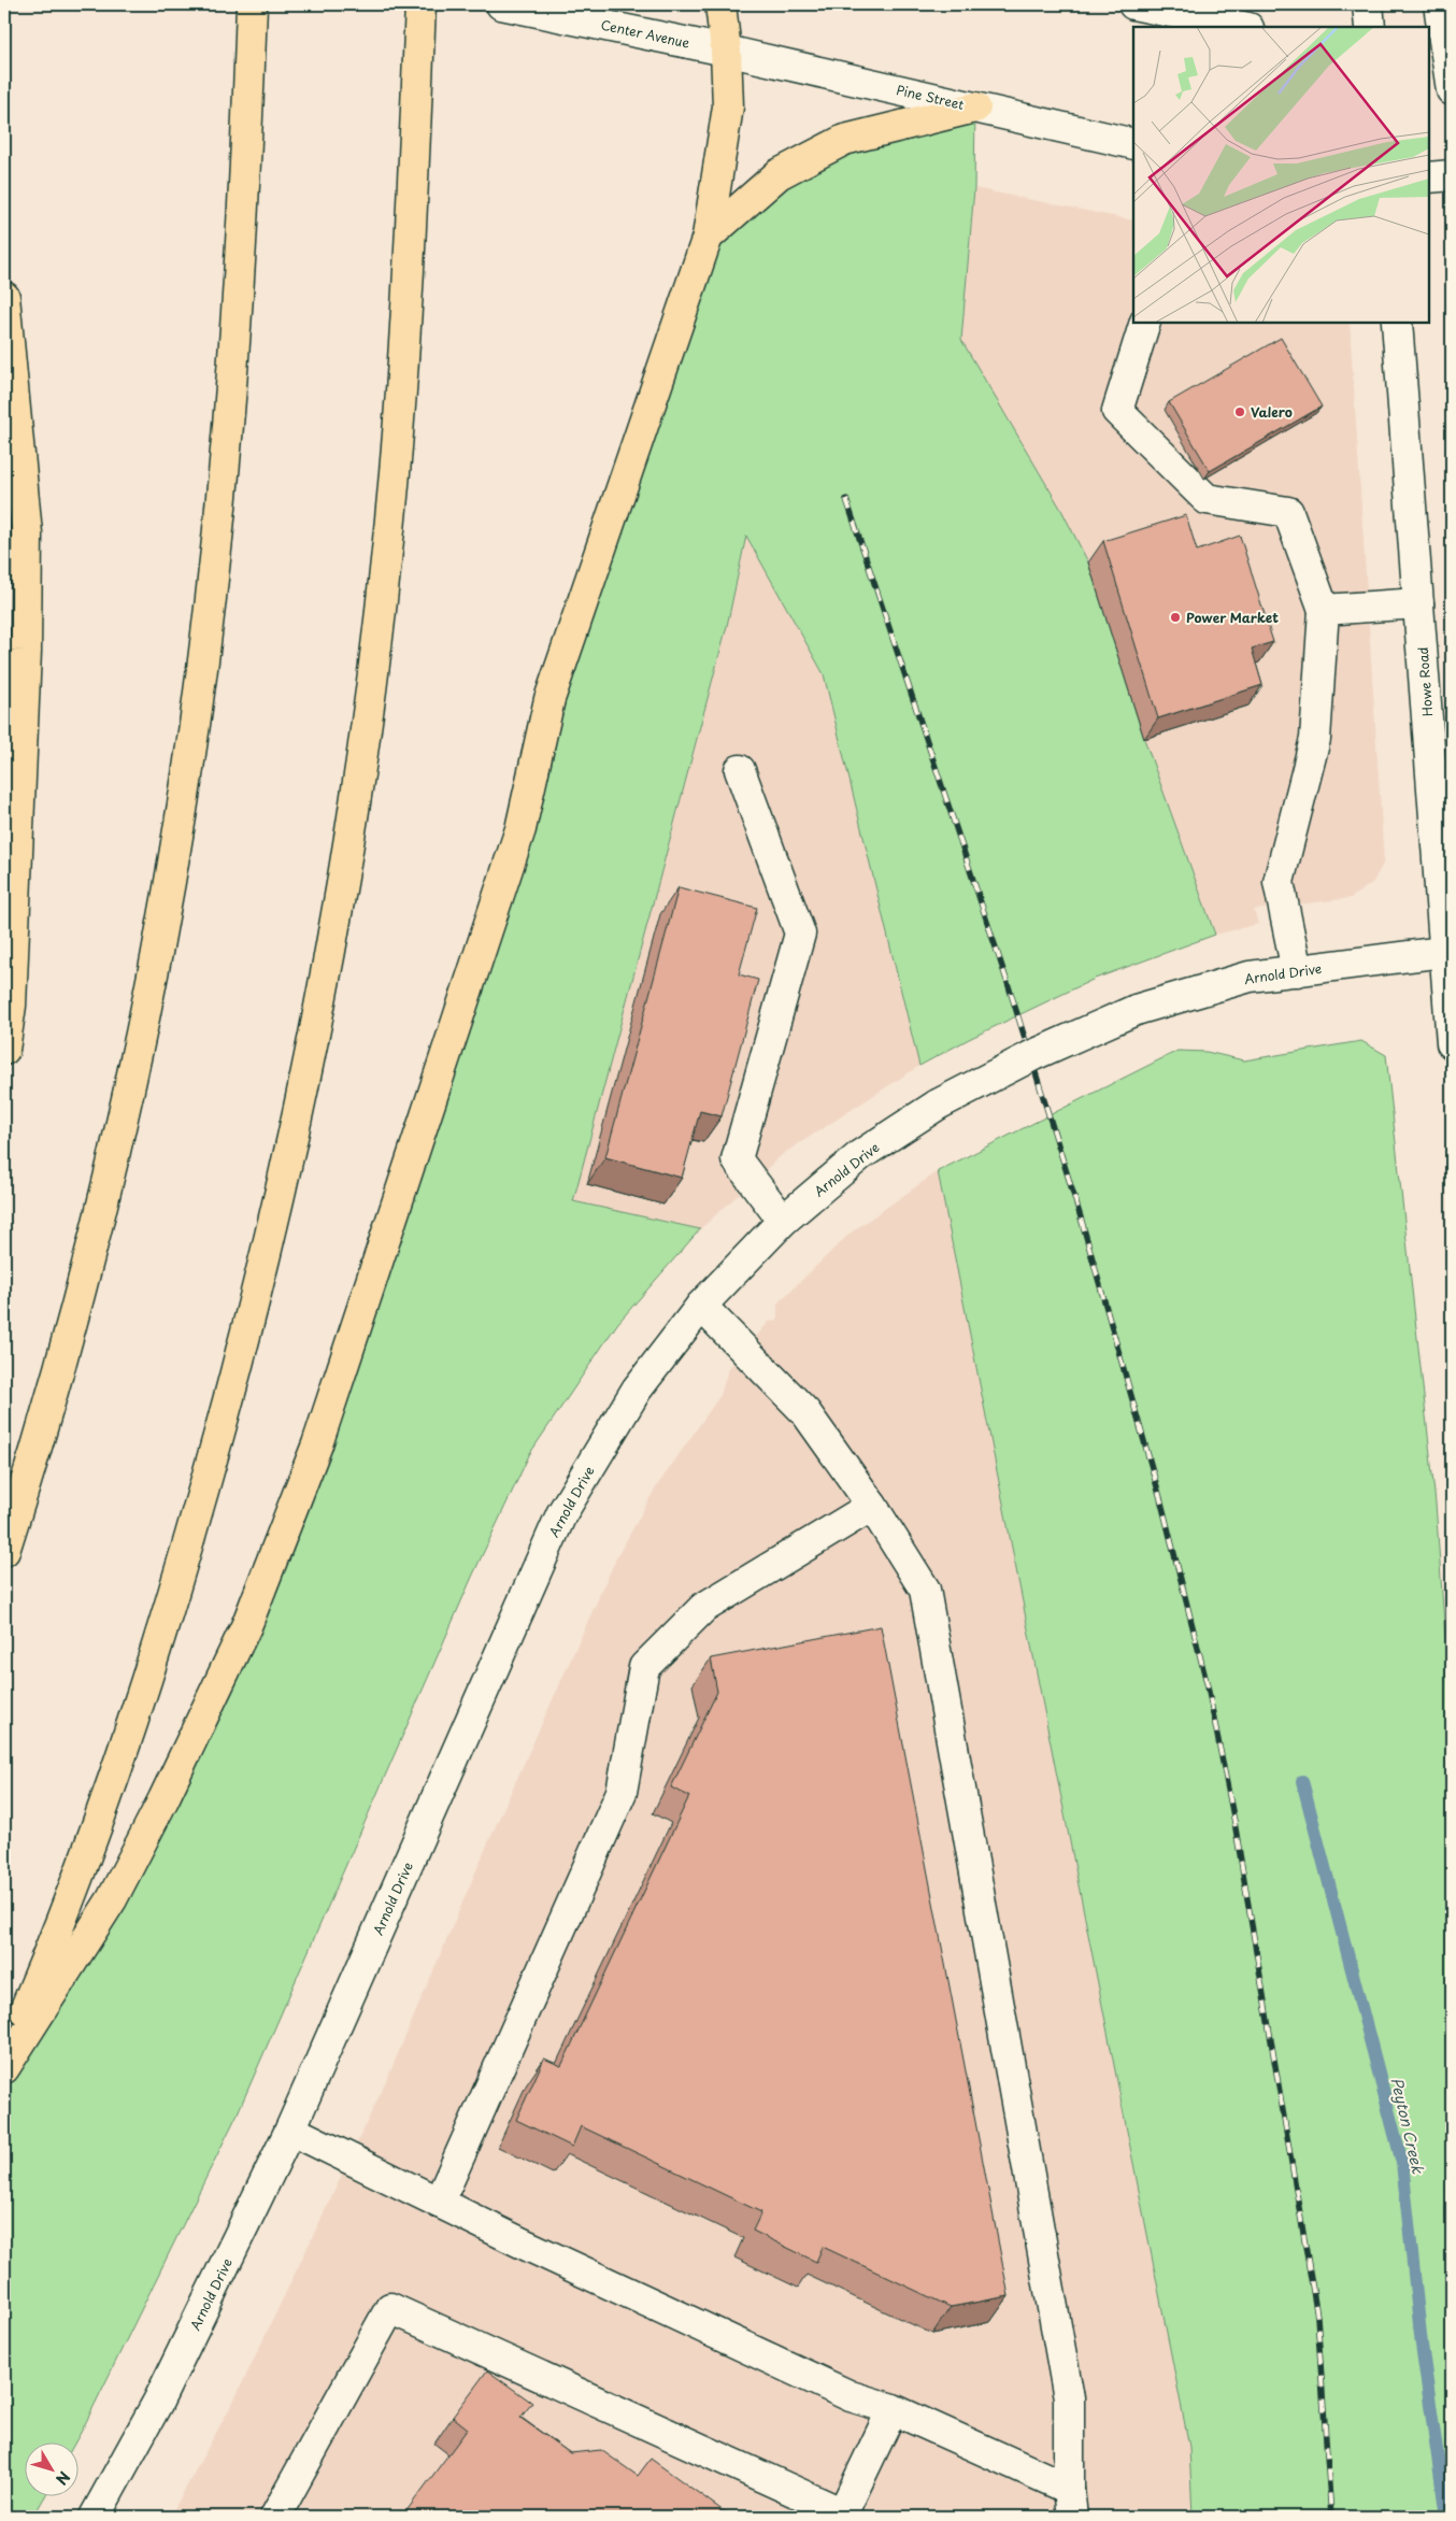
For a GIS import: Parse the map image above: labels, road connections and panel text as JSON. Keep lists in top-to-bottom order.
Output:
{
  "streets": {
    "street": [
      "Center Avenue",
      "Pine Street",
      "Howe Road",
      "Arnold Drive"
    ]
  },
  "crossings": [
    ["Center Avenue", "Pine Street"],
    ["Howe Road", "Arnold Drive"]
  ],
  "water": ["Peyton Creek"],
  "places": ["Valero", "Power Market"],
  "north": "bottom right"
}
